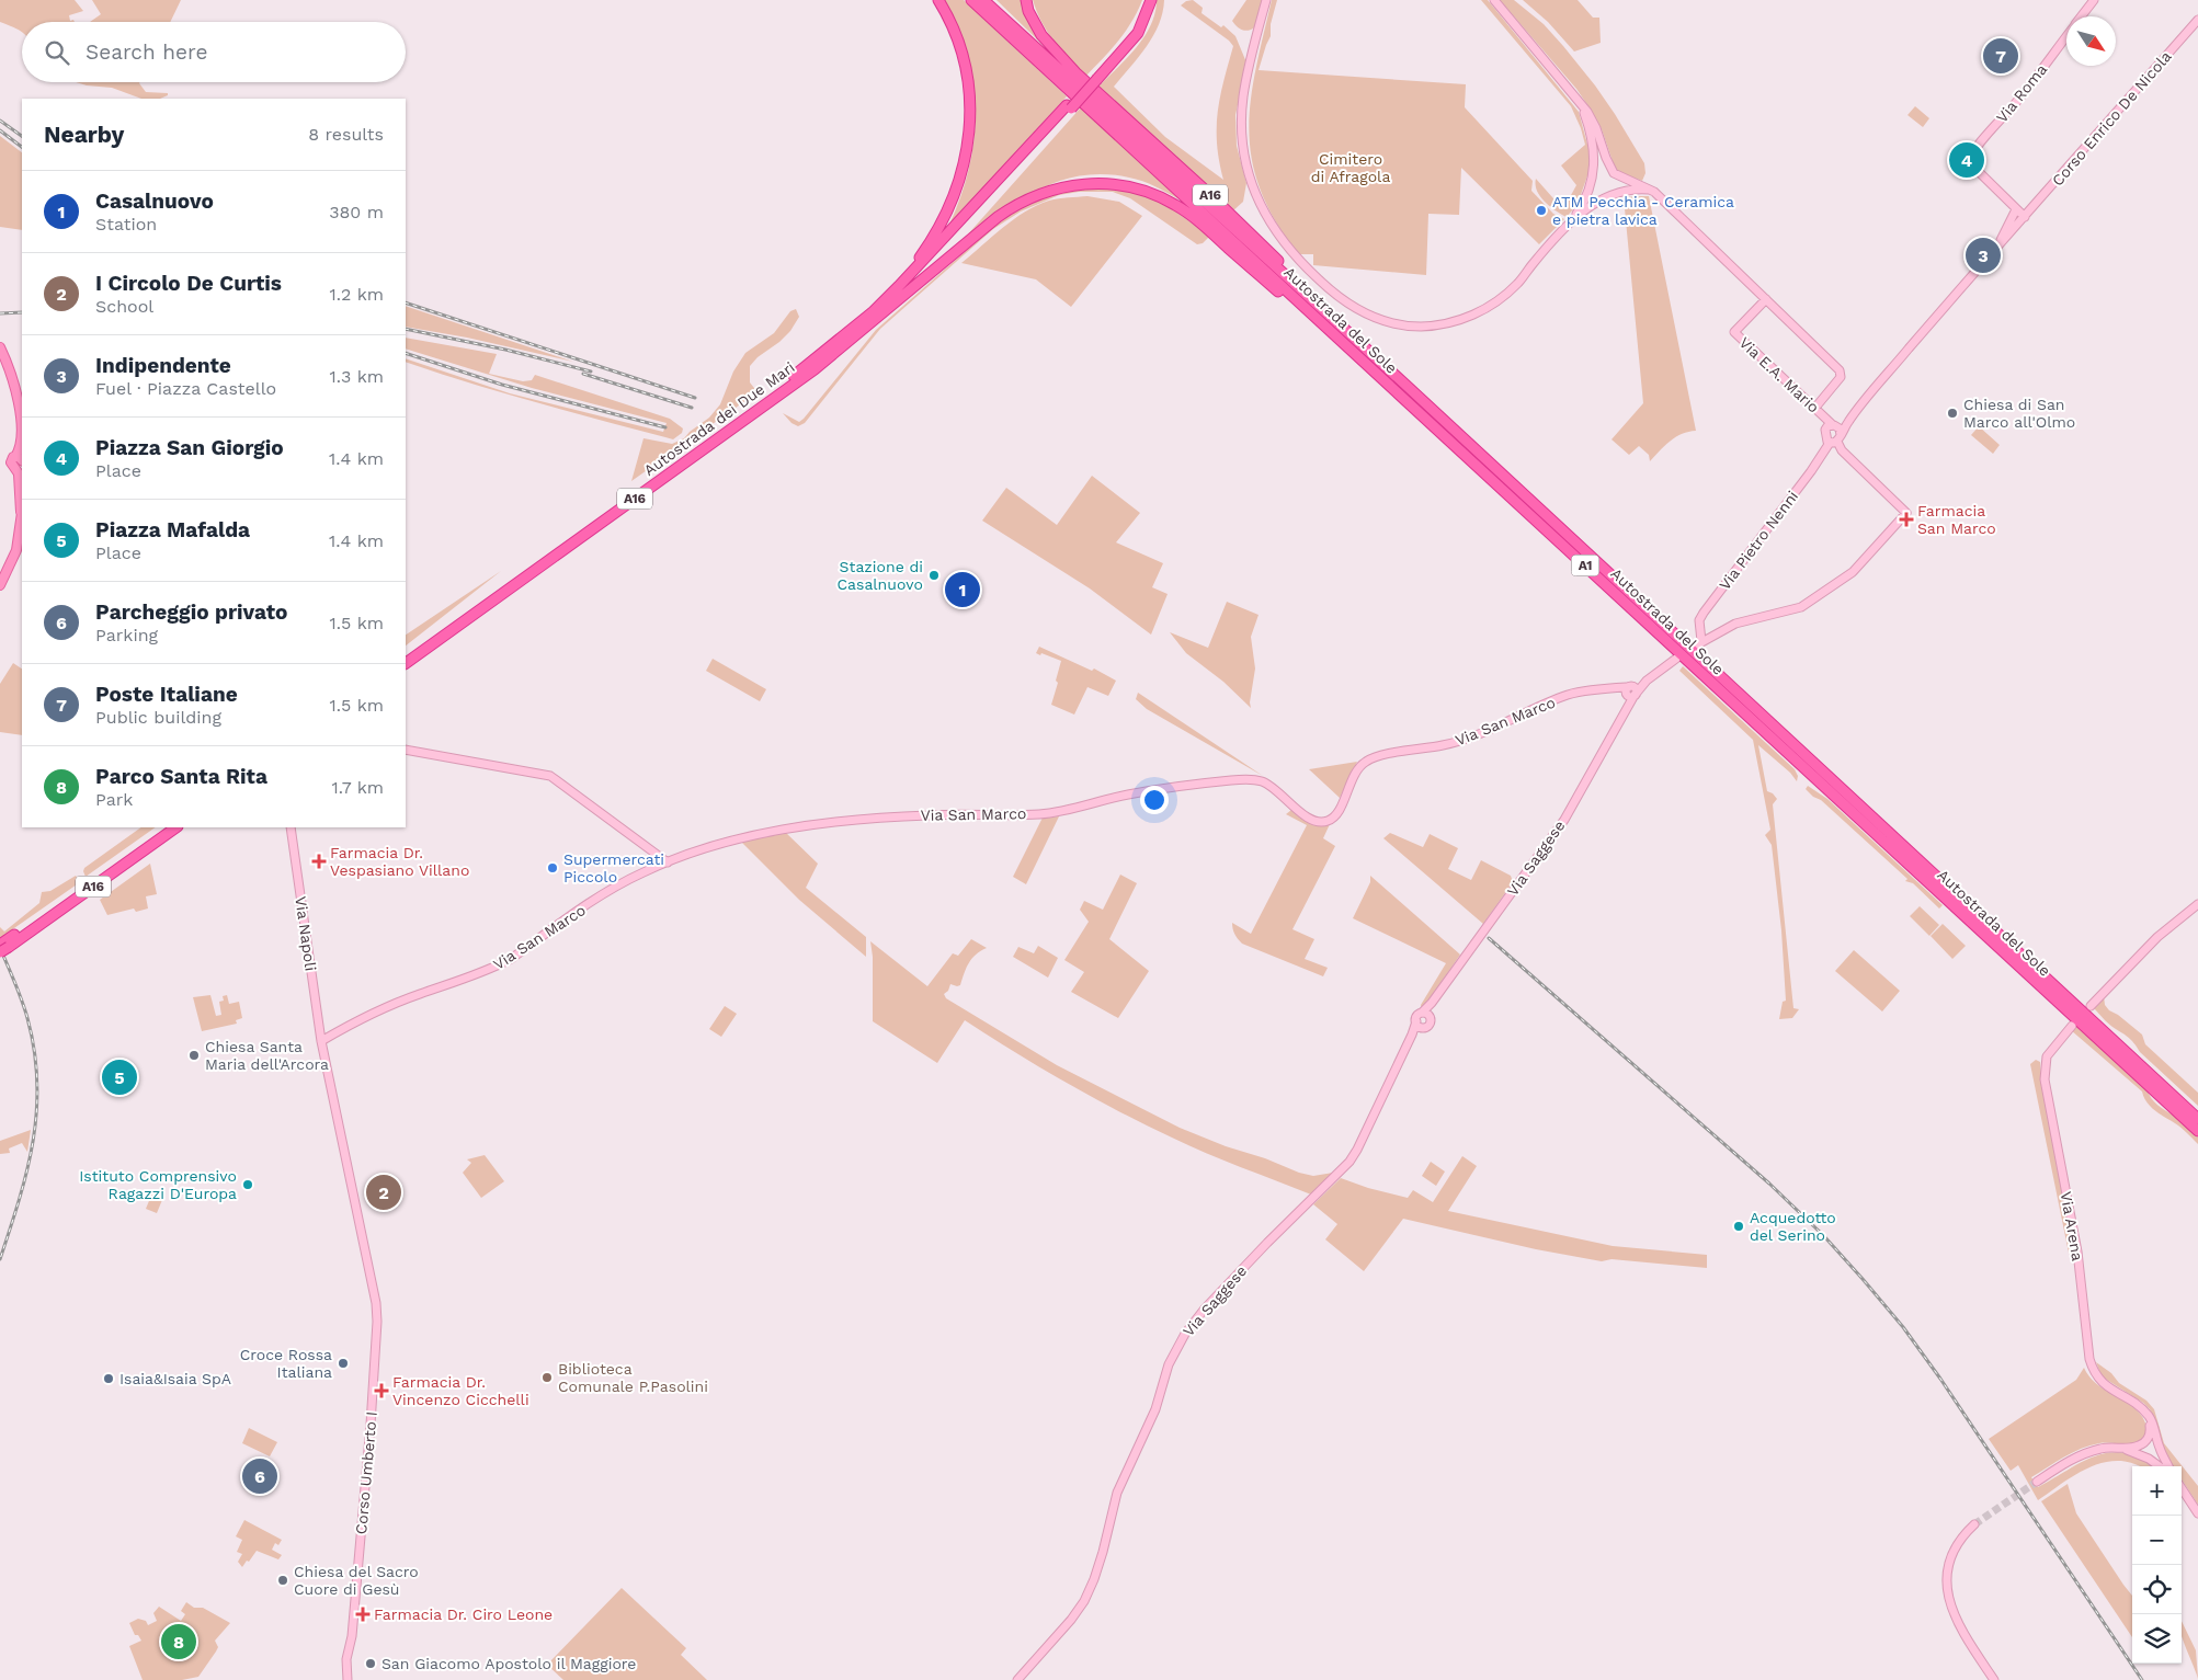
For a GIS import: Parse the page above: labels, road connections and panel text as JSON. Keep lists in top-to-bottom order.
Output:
{
  "streets": {
    "highway": [
      "A16",
      "Autostrada del Sole",
      "Autostrada dei Due Mari",
      "A1"
    ],
    "main road": [
      "Via Roma",
      "Corso Enrico De Nicola",
      "Via E.A. Mario",
      "Via Pietro Nenni",
      "Via San Marco",
      "Via Saggese",
      "Via Napoli",
      "Via Arena",
      "Corso Umberto I"
    ]
  },
  "crossings": [
    ["A16", "Autostrada del Sole"],
    ["Via E.A. Mario", "Via Pietro Nenni"],
    ["Via San Marco", "Via Saggese"],
    ["Via San Marco", "Via Napoli"],
    ["Via San Marco", "Corso Umberto I"],
    ["Via Napoli", "Corso Umberto I"]
  ],
  "parks": ["Cimitero di Afragola"],
  "places": {
    "other": [
      "ATM Pecchia - Ceramica e pietra lavica",
      "Chiesa di San Marco all'Olmo",
      "Stazione di Casalnuovo",
      "Supermercati Piccolo",
      "Chiesa Santa Maria dell'Arcora",
      "Istituto Comprensivo Ragazzi D'Europa",
      "Acquedotto del Serino",
      "Croce Rossa Italiana",
      "Biblioteca Comunale P.Pasolini",
      "Isaia&Isaia SpA",
      "Chiesa del Sacro Cuore di Gesù",
      "San Giacomo Apostolo il Maggiore"
    ],
    "health": [
      "Farmacia San Marco",
      "Farmacia Dr. Vespasiano Villano",
      "Farmacia Dr. Vincenzo Cicchelli",
      "Farmacia Dr. Ciro Leone"
    ]
  },
  "north": "bottom right",
  "page": {
    "search": "Search here",
    "pins": [
      "7",
      "4",
      "3",
      "1",
      "5",
      "2",
      "6",
      "8"
    ],
    "heading": ["Nearby", "8 results"],
    "list": [
      {
        "mark": "1",
        "name": "Casalnuovo",
        "note": "Station",
        "value": "380 m"
      },
      {
        "mark": "2",
        "name": "I Circolo De Curtis",
        "note": "School",
        "value": "1.2 km"
      },
      {
        "mark": "3",
        "name": "Indipendente",
        "note": "Fuel · Piazza Castello",
        "value": "1.3 km"
      },
      {
        "mark": "4",
        "name": "Piazza San Giorgio",
        "note": "Place",
        "value": "1.4 km"
      },
      {
        "mark": "5",
        "name": "Piazza Mafalda",
        "note": "Place",
        "value": "1.4 km"
      },
      {
        "mark": "6",
        "name": "Parcheggio privato",
        "note": "Parking",
        "value": "1.5 km"
      },
      {
        "mark": "7",
        "name": "Poste Italiane",
        "note": "Public building",
        "value": "1.5 km"
      },
      {
        "mark": "8",
        "name": "Parco Santa Rita",
        "note": "Park",
        "value": "1.7 km"
      }
    ],
    "map_buttons": ["+", "−"]
  }
}
